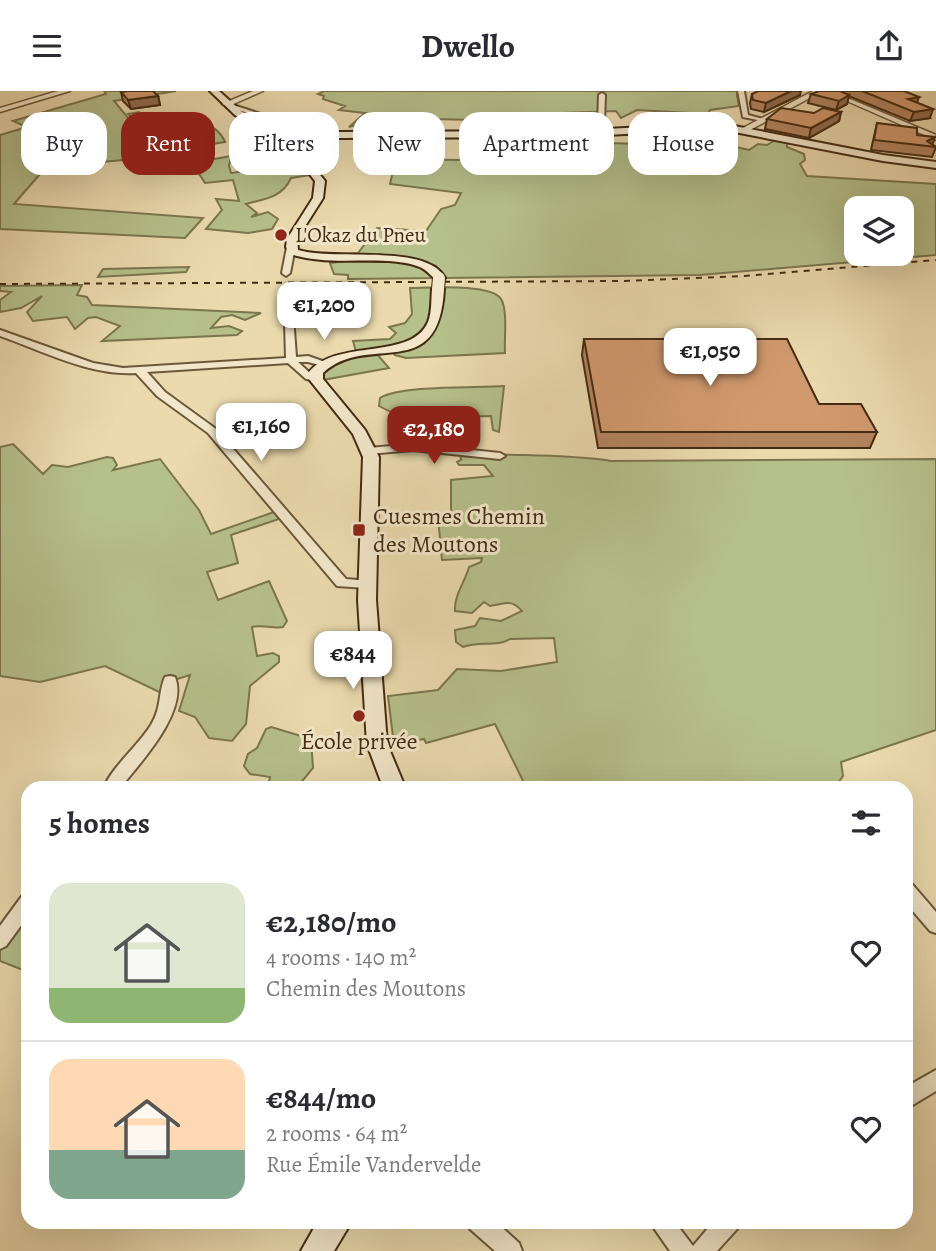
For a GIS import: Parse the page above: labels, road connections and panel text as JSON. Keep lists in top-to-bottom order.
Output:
{
  "places": {
    "other": ["L'Okaz du Pneu", "École privée"],
    "transit": ["Cuesmes Chemin des Moutons"]
  },
  "page": {
    "header": "Dwello",
    "chip": [
      "Buy",
      "Rent",
      "Filters",
      "New",
      "Apartment",
      "House"
    ],
    "price": [
      "€1,200",
      "€1,050",
      "€1,160",
      "€2,180",
      "€844"
    ],
    "heading": "5 homes",
    "list": [
      {
        "name": "€2,180/mo",
        "note": "4 rooms · 140 m² · Chemin des Moutons"
      },
      {
        "name": "€844/mo",
        "note": "2 rooms · 64 m² · Rue Émile Vandervelde"
      }
    ]
  }
}
